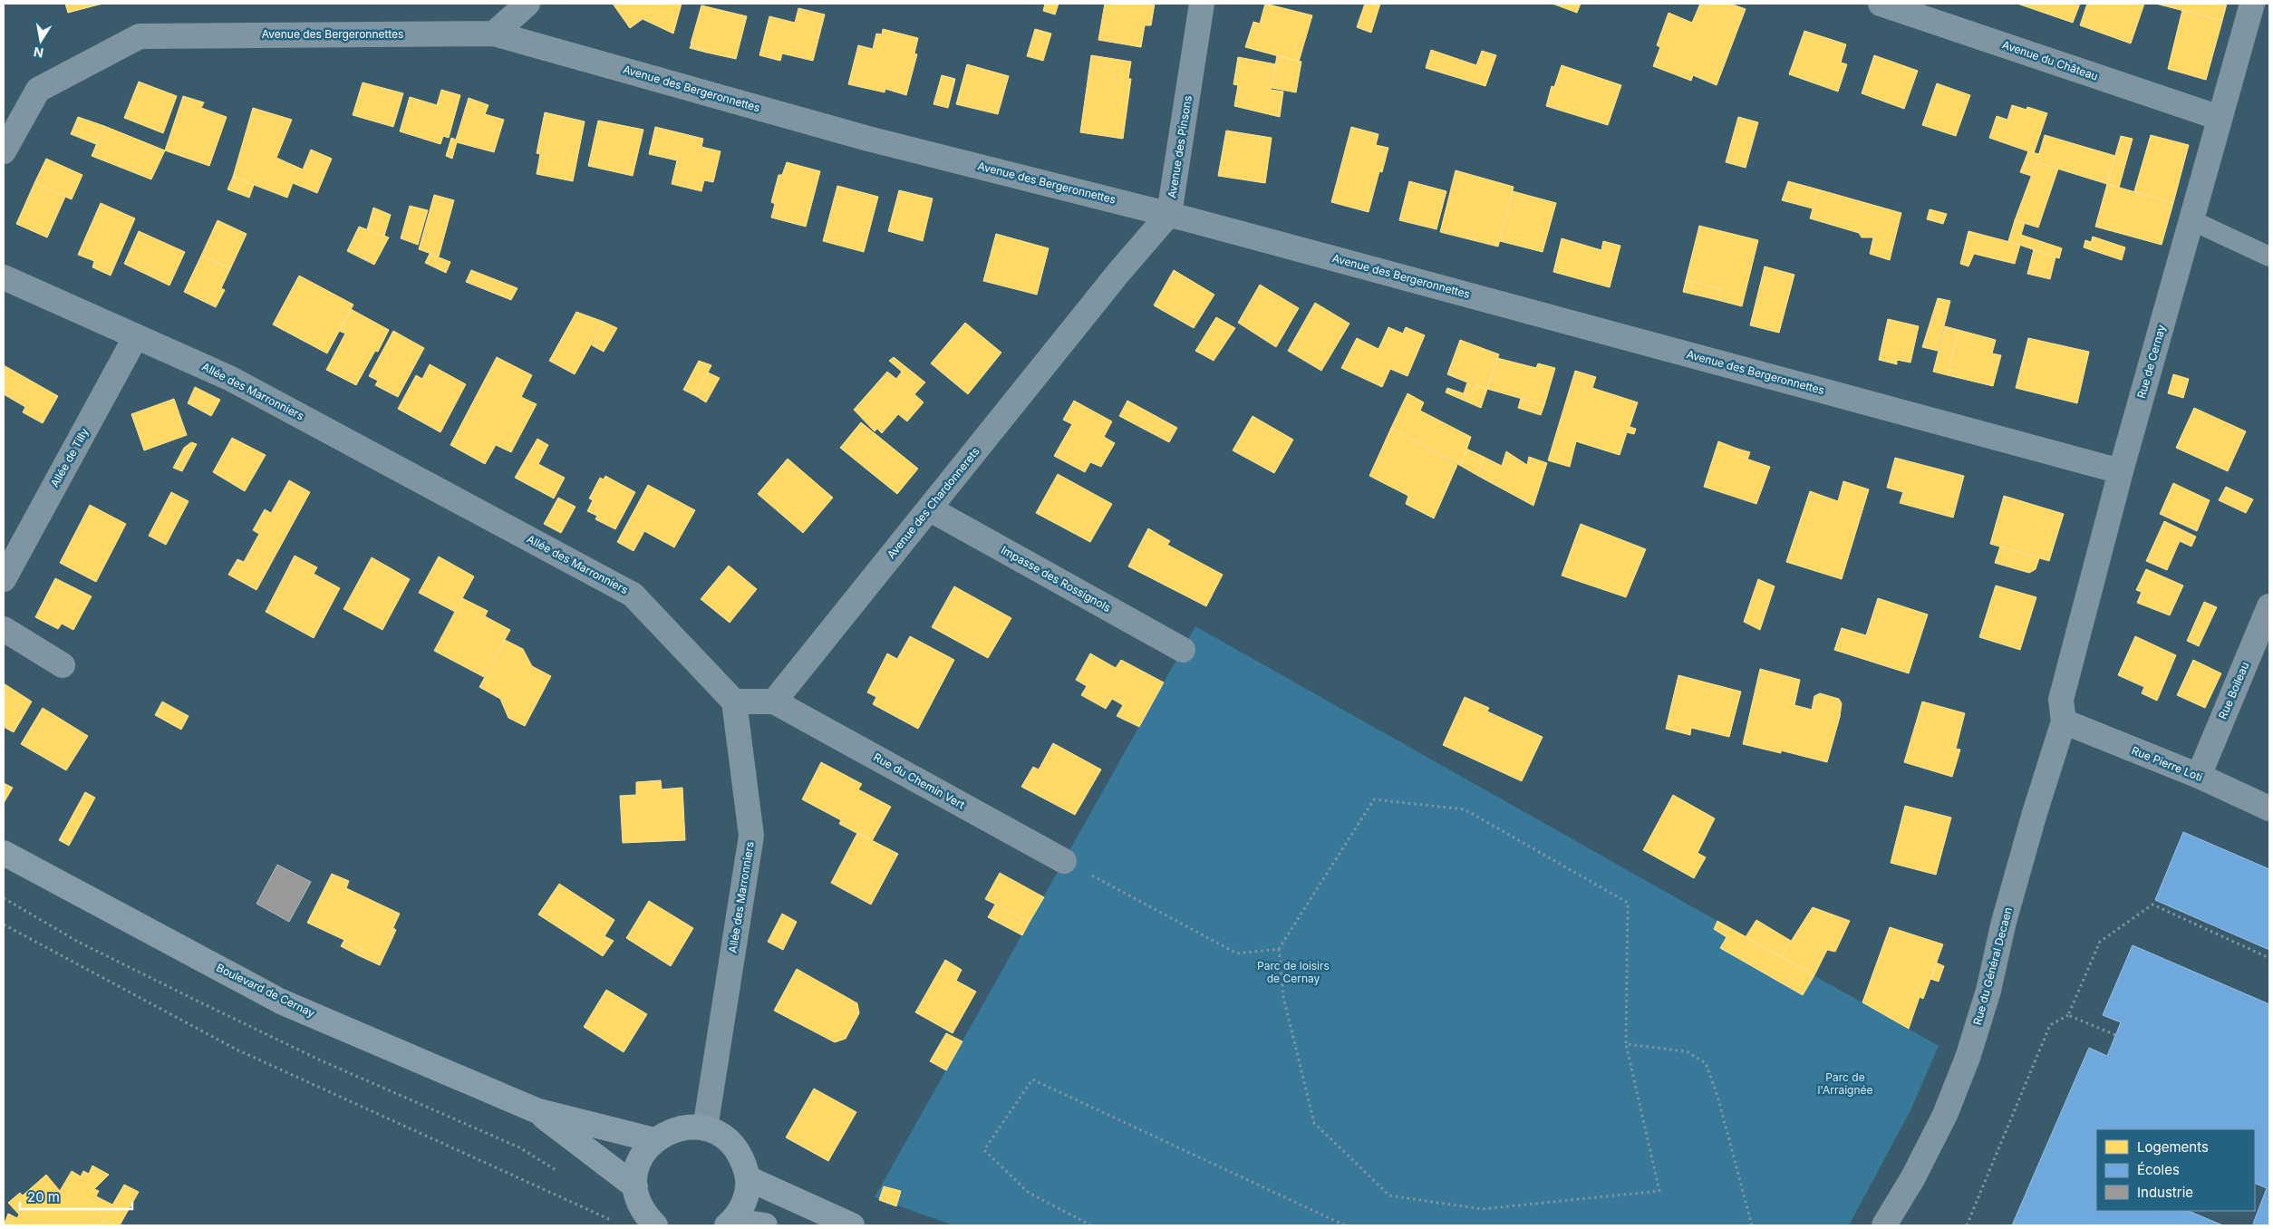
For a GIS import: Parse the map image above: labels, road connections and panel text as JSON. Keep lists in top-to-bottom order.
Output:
{
  "streets": {
    "street": [
      "Avenue des Bergeronnettes",
      "Avenue du Château",
      "Avenue des Pinsons",
      "Rue de Cernay",
      "Allée des Marronniers",
      "Allée de Tilly",
      "Avenue des Chardonnerets",
      "Impasse des Rossignols",
      "Rue Boileau",
      "Rue Pierre Loti",
      "Rue du Chemin Vert",
      "Rue du Général Decaen",
      "Boulevard de Cernay"
    ]
  },
  "crossings": [
    ["Avenue des Bergeronnettes", "Avenue des Pinsons"],
    ["Avenue des Bergeronnettes", "Rue de Cernay"],
    ["Avenue du Château", "Rue de Cernay"],
    ["Avenue des Pinsons", "Avenue des Chardonnerets"],
    ["Rue de Cernay", "Rue Pierre Loti"],
    ["Rue de Cernay", "Rue du Général Decaen"],
    ["Allée des Marronniers", "Allée de Tilly"],
    ["Avenue des Chardonnerets", "Impasse des Rossignols"],
    ["Avenue des Chardonnerets", "Rue du Chemin Vert"],
    ["Rue Boileau", "Rue Pierre Loti"],
    ["Rue Pierre Loti", "Rue du Général Decaen"]
  ],
  "parks": ["Parc de loisirs de Cernay", "Parc de l'Arraignée"],
  "legend": ["Logements", "Écoles", "Industrie"],
  "scale_bar": "20 m",
  "north": "bottom"
}
